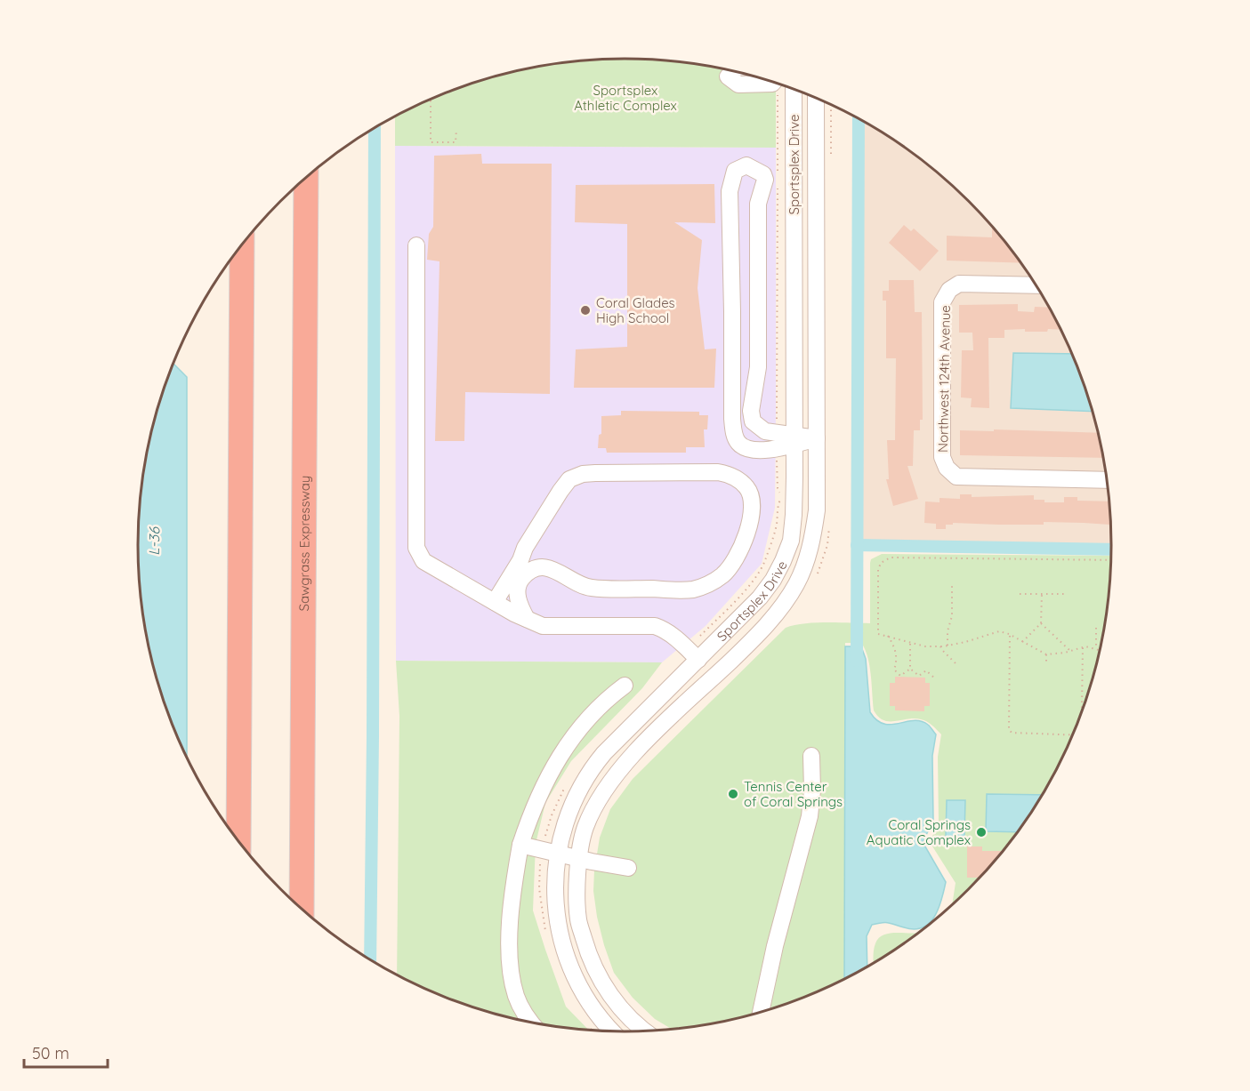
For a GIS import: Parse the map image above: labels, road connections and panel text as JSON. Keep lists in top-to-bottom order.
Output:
{
  "streets": {
    "highway": ["Sawgrass Expressway"],
    "street": ["Sportsplex Drive", "Northwest 124th Avenue"]
  },
  "water": ["L-36"],
  "parks": ["Sportsplex Athletic Complex"],
  "places": ["Coral Glades High School", "Tennis Center of Coral Springs", "Coral Springs Aquatic Complex"],
  "scale_bar": "50 m"
}
